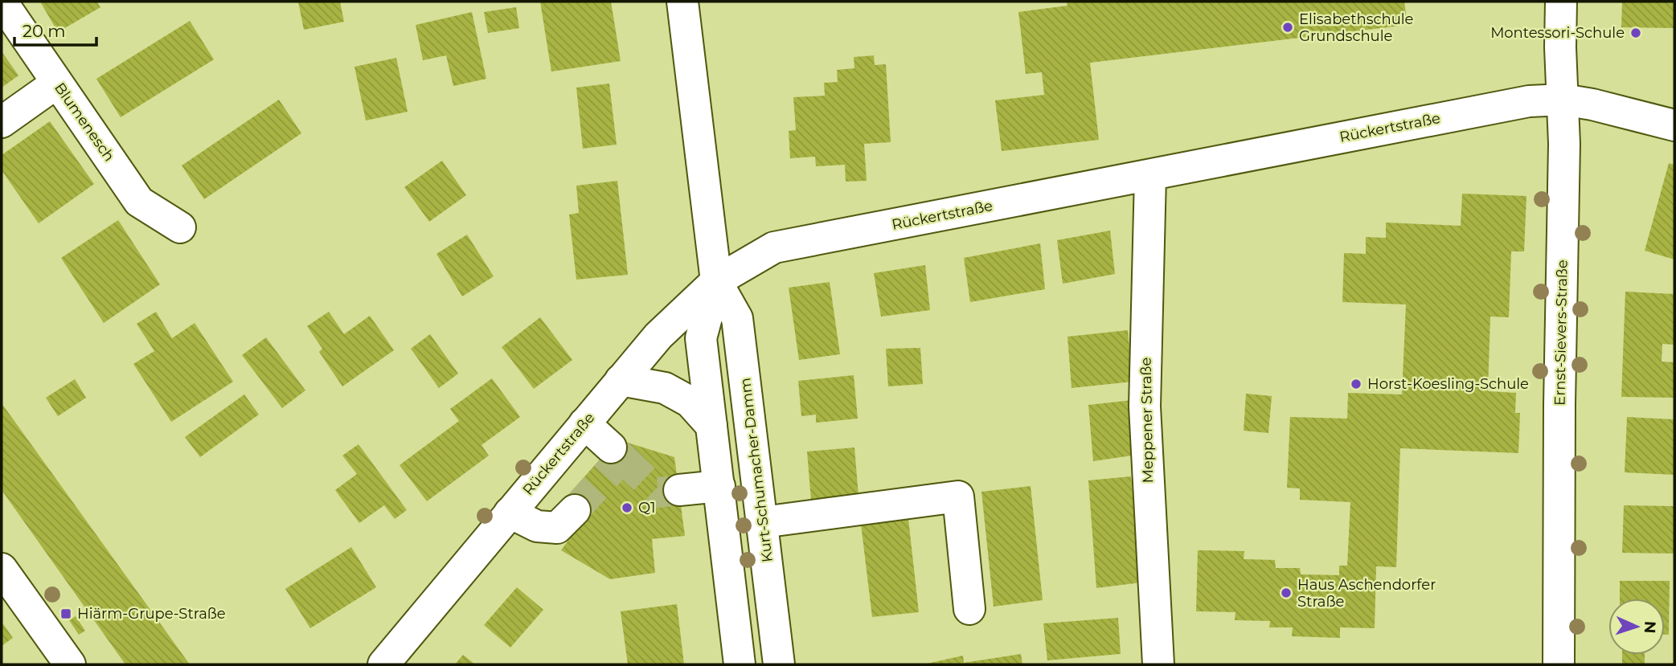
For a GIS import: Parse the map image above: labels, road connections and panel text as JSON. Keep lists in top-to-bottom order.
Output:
{
  "streets": {
    "street": [
      "Blumenesch",
      "Rückertstraße",
      "Ernst-Sievers-Straße",
      "Meppener Straße",
      "Kurt-Schumacher-Damm"
    ]
  },
  "crossings": [
    ["Rückertstraße", "Ernst-Sievers-Straße"],
    ["Rückertstraße", "Meppener Straße"],
    ["Rückertstraße", "Kurt-Schumacher-Damm"]
  ],
  "places": {
    "other": [
      "Elisabethschule Grundschule",
      "Montessori-Schule",
      "Horst-Koesling-Schule",
      "Q1",
      "Haus Aschendorfer Straße"
    ],
    "transit": ["Hiärm-Grupe-Straße"]
  },
  "scale_bar": "20 m",
  "north": "right"
}
